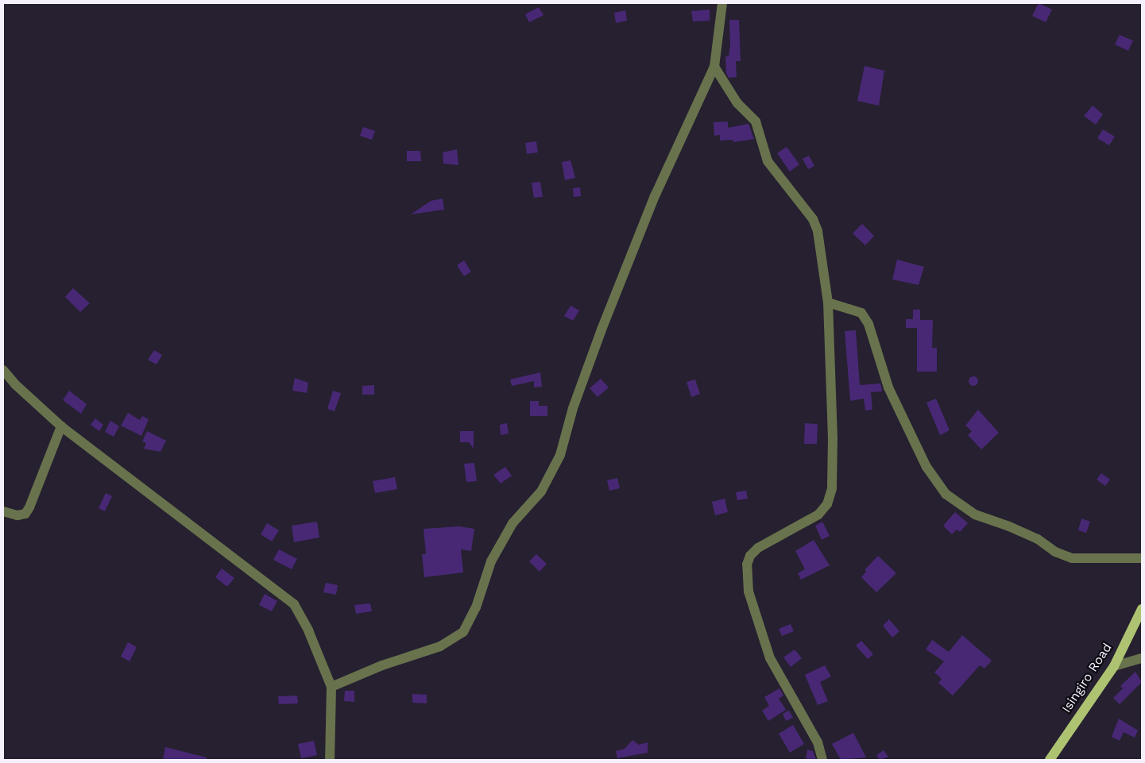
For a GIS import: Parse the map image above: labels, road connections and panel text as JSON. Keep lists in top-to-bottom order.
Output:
{
  "streets": {
    "main road": ["Isingiro Road"]
  }
}
